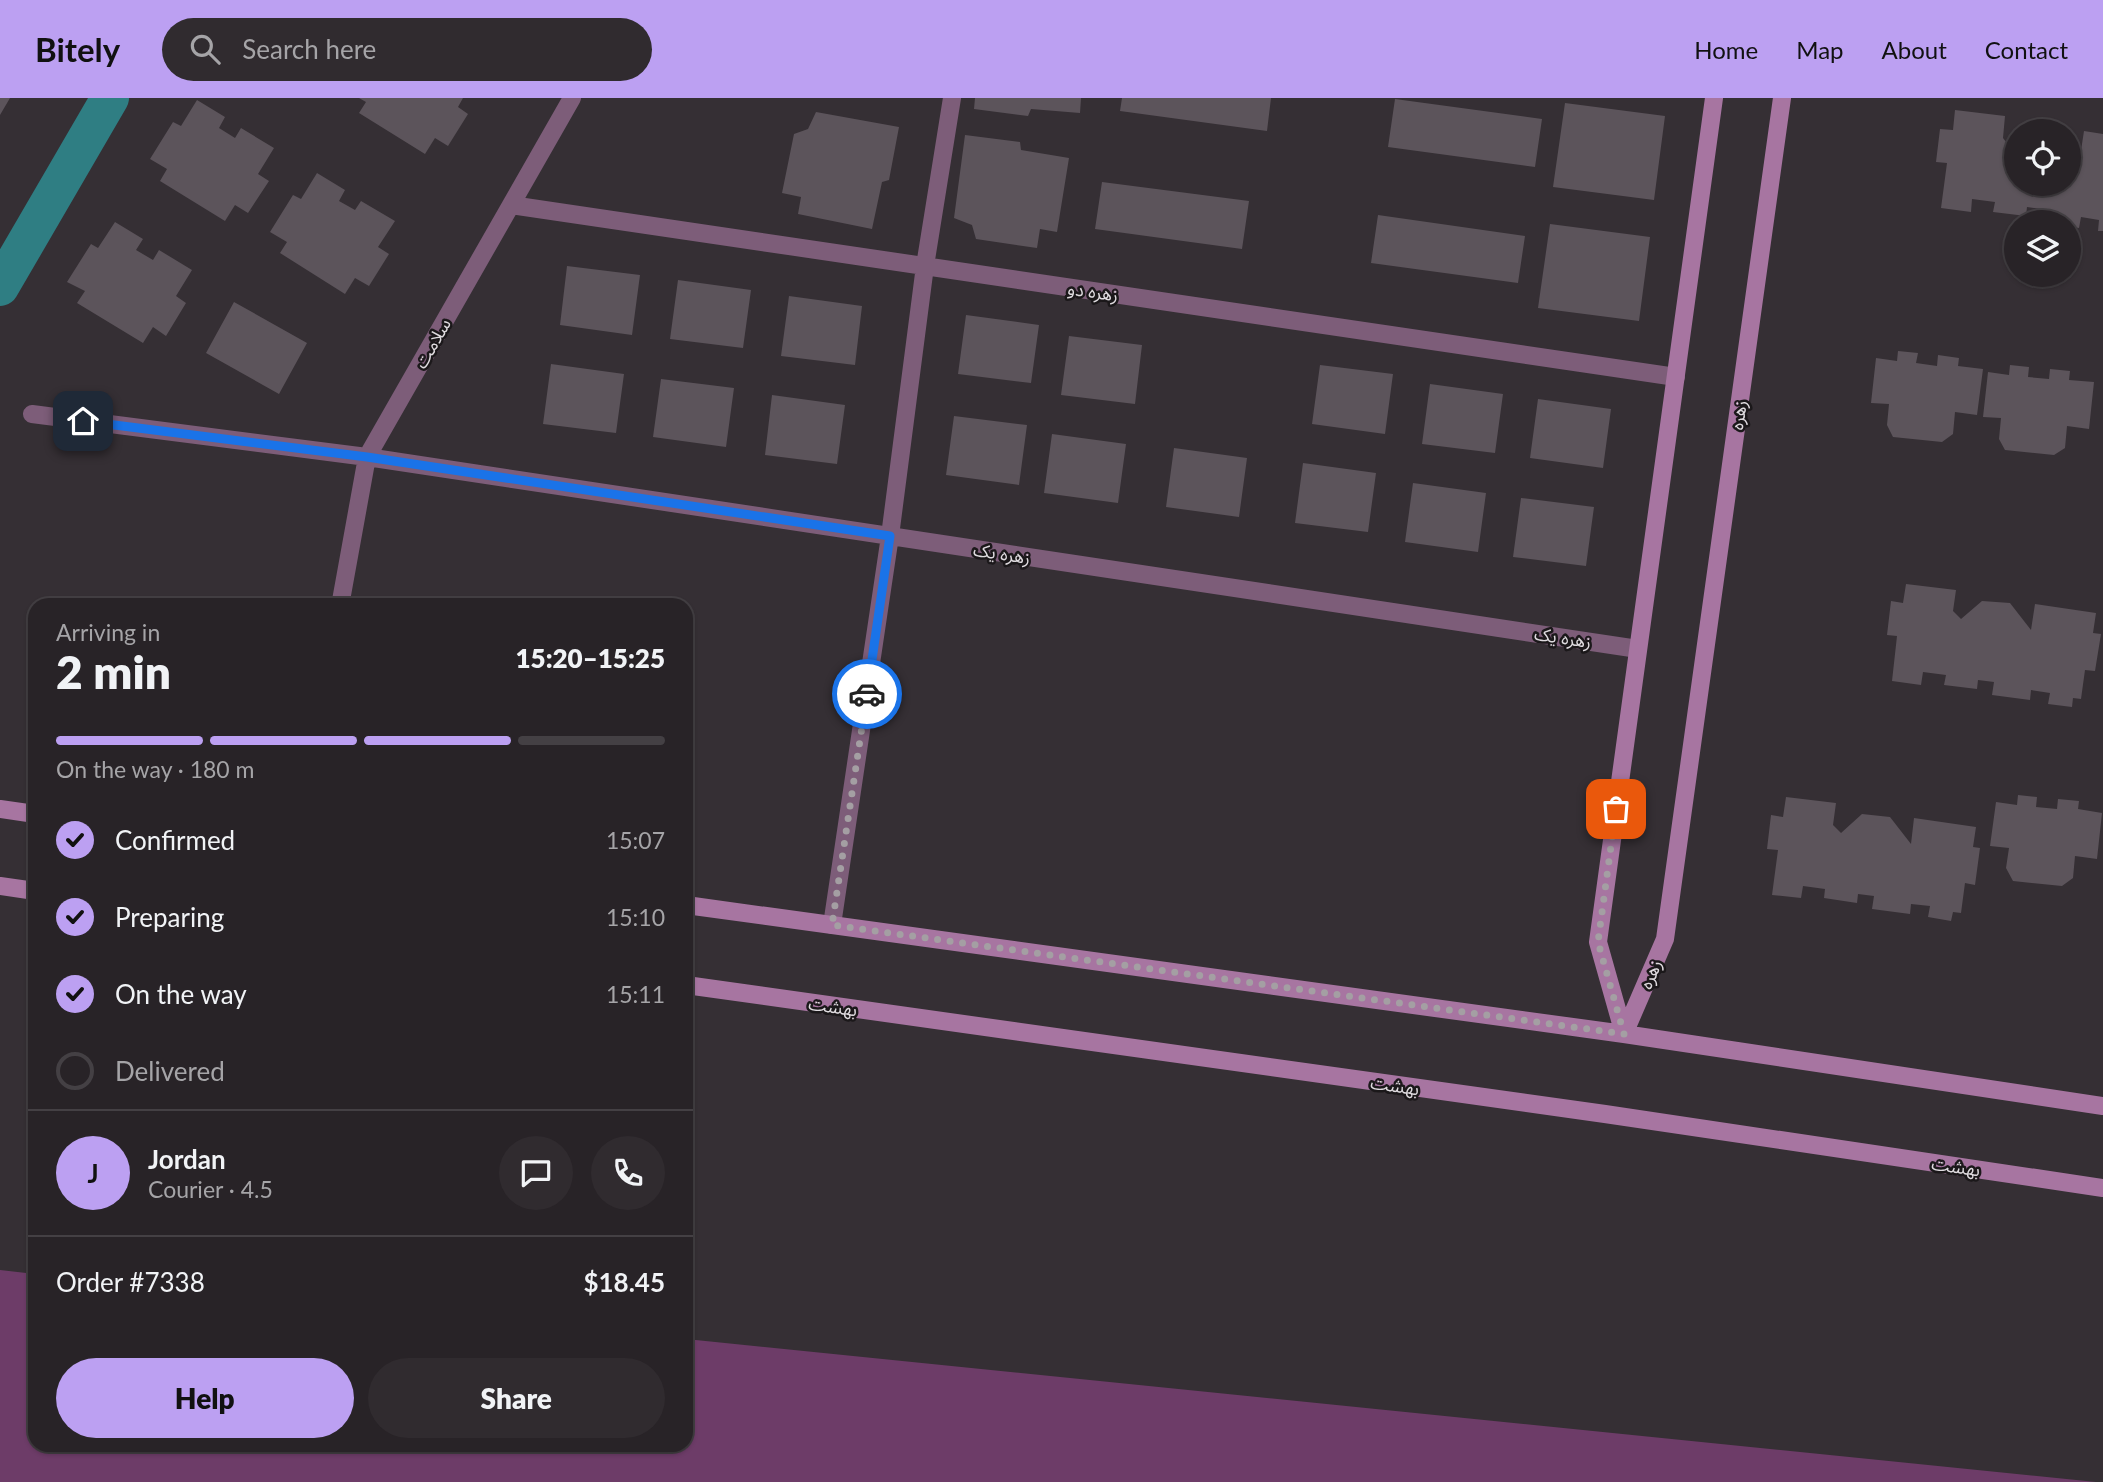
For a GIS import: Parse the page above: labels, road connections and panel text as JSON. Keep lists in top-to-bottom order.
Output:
{
  "streets": {
    "main road": ["زهره", "بهشت"],
    "street": ["زهره دو", "سلامت", "زهره یک"]
  },
  "crossings": [
    ["زهره دو", "سلامت"],
    ["زهره دو", "زهره"],
    ["سلامت", "زهره یک"],
    ["زهره", "زهره یک"]
  ],
  "page": {
    "header": "Bitely",
    "search": "Search here",
    "nav": [
      "Home",
      "Map",
      "About",
      "Contact"
    ],
    "heading": ["2 min", "Arriving in", "15:20–15:25"],
    "panel": [
      "Jordan",
      "Courier · 4.5",
      "Order #7338",
      "$18.45"
    ],
    "bar": "On the way · 180 m",
    "list": [
      ["Confirmed", "15:07"],
      ["Preparing", "15:10"],
      ["On the way", "15:11"],
      "Delivered"
    ],
    "round": "J",
    "buttons": ["Help", "Share"]
  }
}
